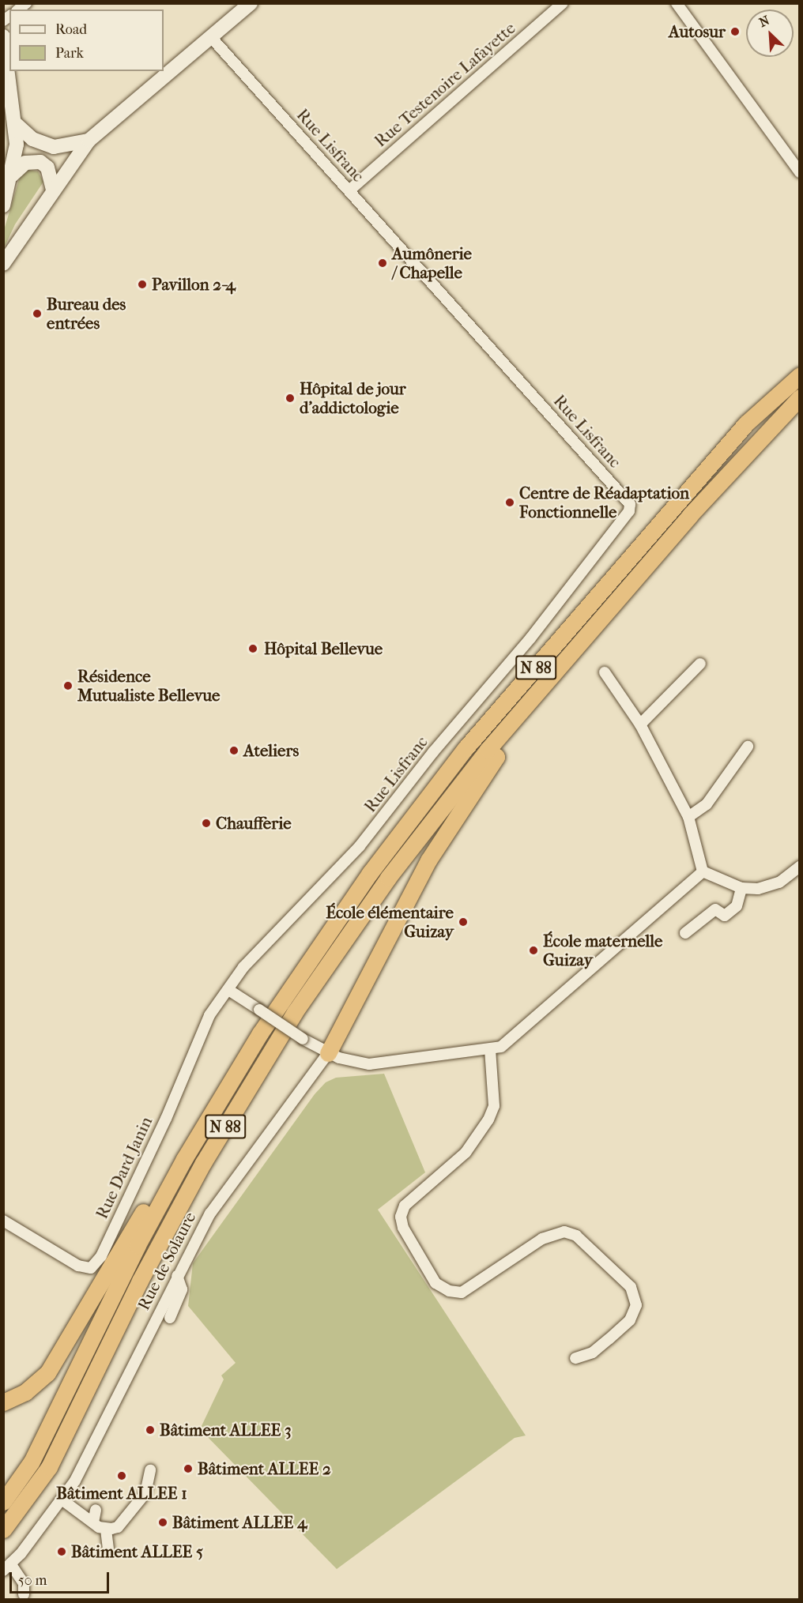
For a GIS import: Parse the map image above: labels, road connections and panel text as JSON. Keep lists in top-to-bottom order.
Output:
{
  "streets": {
    "highway": ["N 88"],
    "street": [
      "Rue Testenoire Lafayette",
      "Rue Lisfranc",
      "Rue Dard Janin",
      "Rue de Solaure"
    ]
  },
  "crossings": [
    ["Rue Testenoire Lafayette", "Rue Lisfranc"],
    ["Rue Lisfranc", "Rue Dard Janin"]
  ],
  "places": [
    "Autosur",
    "Aumônerie / Chapelle",
    "Pavillon 2-4",
    "Bureau des entrées",
    "Hôpital de jour d'addictologie",
    "Centre de Réadaptation Fonctionnelle",
    "Hôpital Bellevue",
    "Résidence Mutualiste Bellevue",
    "Ateliers",
    "Chaufferie",
    "École élémentaire Guizay",
    "École maternelle Guizay",
    "Bâtiment ALLEE 3",
    "Bâtiment ALLEE 2",
    "Bâtiment ALLEE 1",
    "Bâtiment ALLEE 4",
    "Bâtiment ALLEE 5"
  ],
  "legend": ["Road", "Park"],
  "scale_bar": "50 m",
  "north": "top left"
}
